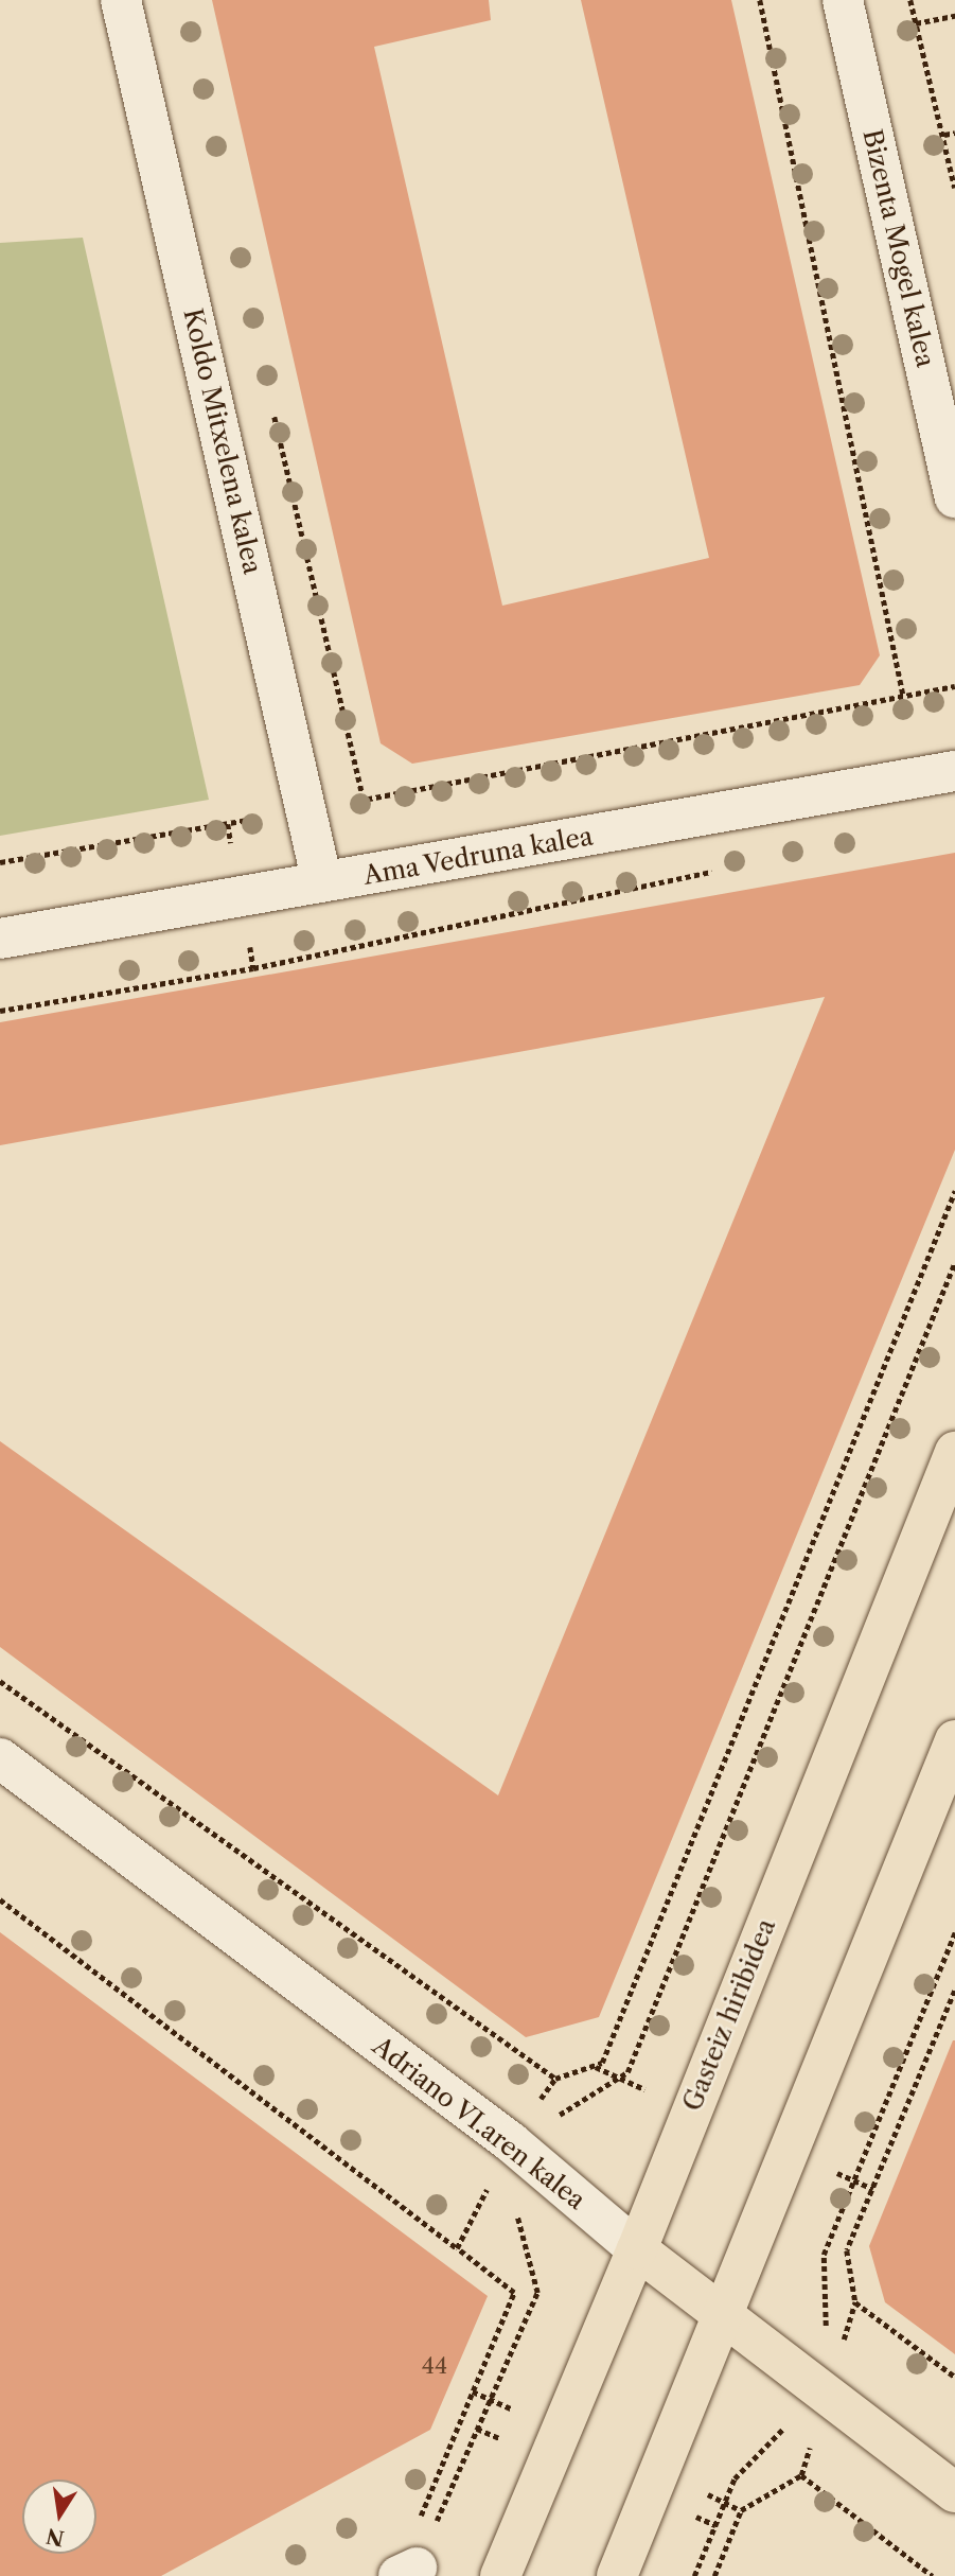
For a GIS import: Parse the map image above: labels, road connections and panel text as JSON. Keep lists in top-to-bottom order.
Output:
{
  "streets": {
    "main road": ["Gasteiz hiribidea", "Adriano VI.aren kalea"],
    "street": ["Bizenta Mogel kalea", "Koldo Mitxelena kalea", "Ama Vedruna kalea"]
  },
  "crossings": [
    ["Koldo Mitxelena kalea", "Ama Vedruna kalea"],
    ["Gasteiz hiribidea", "Adriano VI.aren kalea"]
  ],
  "house_numbers": ["44"],
  "north": "bottom"
}
